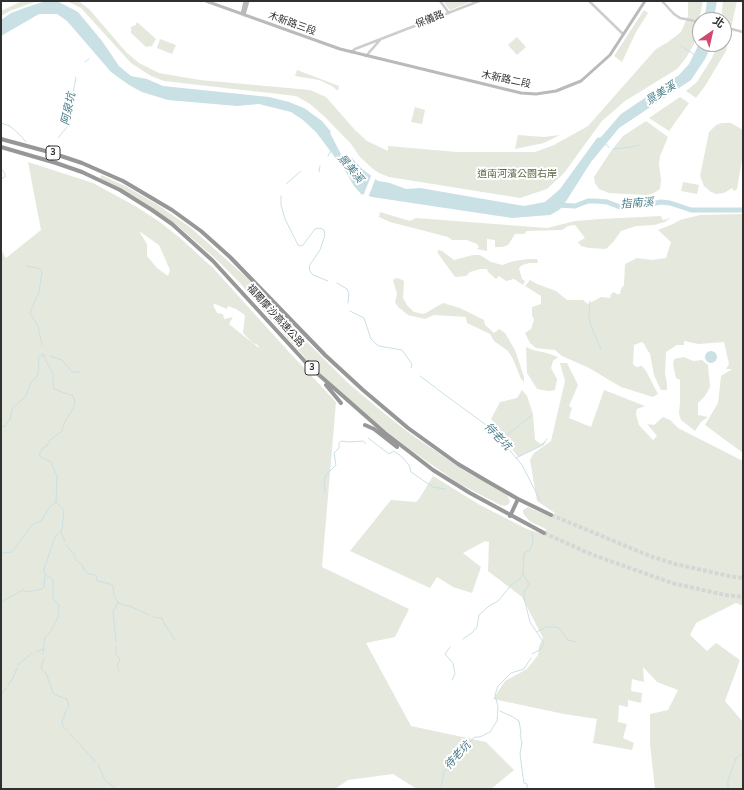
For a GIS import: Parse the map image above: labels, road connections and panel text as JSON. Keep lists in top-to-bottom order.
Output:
{
  "streets": {
    "highway": ["3", "福爾摩沙高速公路"],
    "main road": ["木新路三段", "木新路二段"],
    "street": ["保儀路"]
  },
  "crossings": [
    ["保儀路", "木新路三段"],
    ["保儀路", "木新路二段"],
    ["木新路三段", "木新路二段"]
  ],
  "water": [
    "景美溪",
    "阿泉坑",
    "指南溪",
    "待老坑"
  ],
  "parks": ["道南河濱公園右岸"],
  "north": "top right"
}
